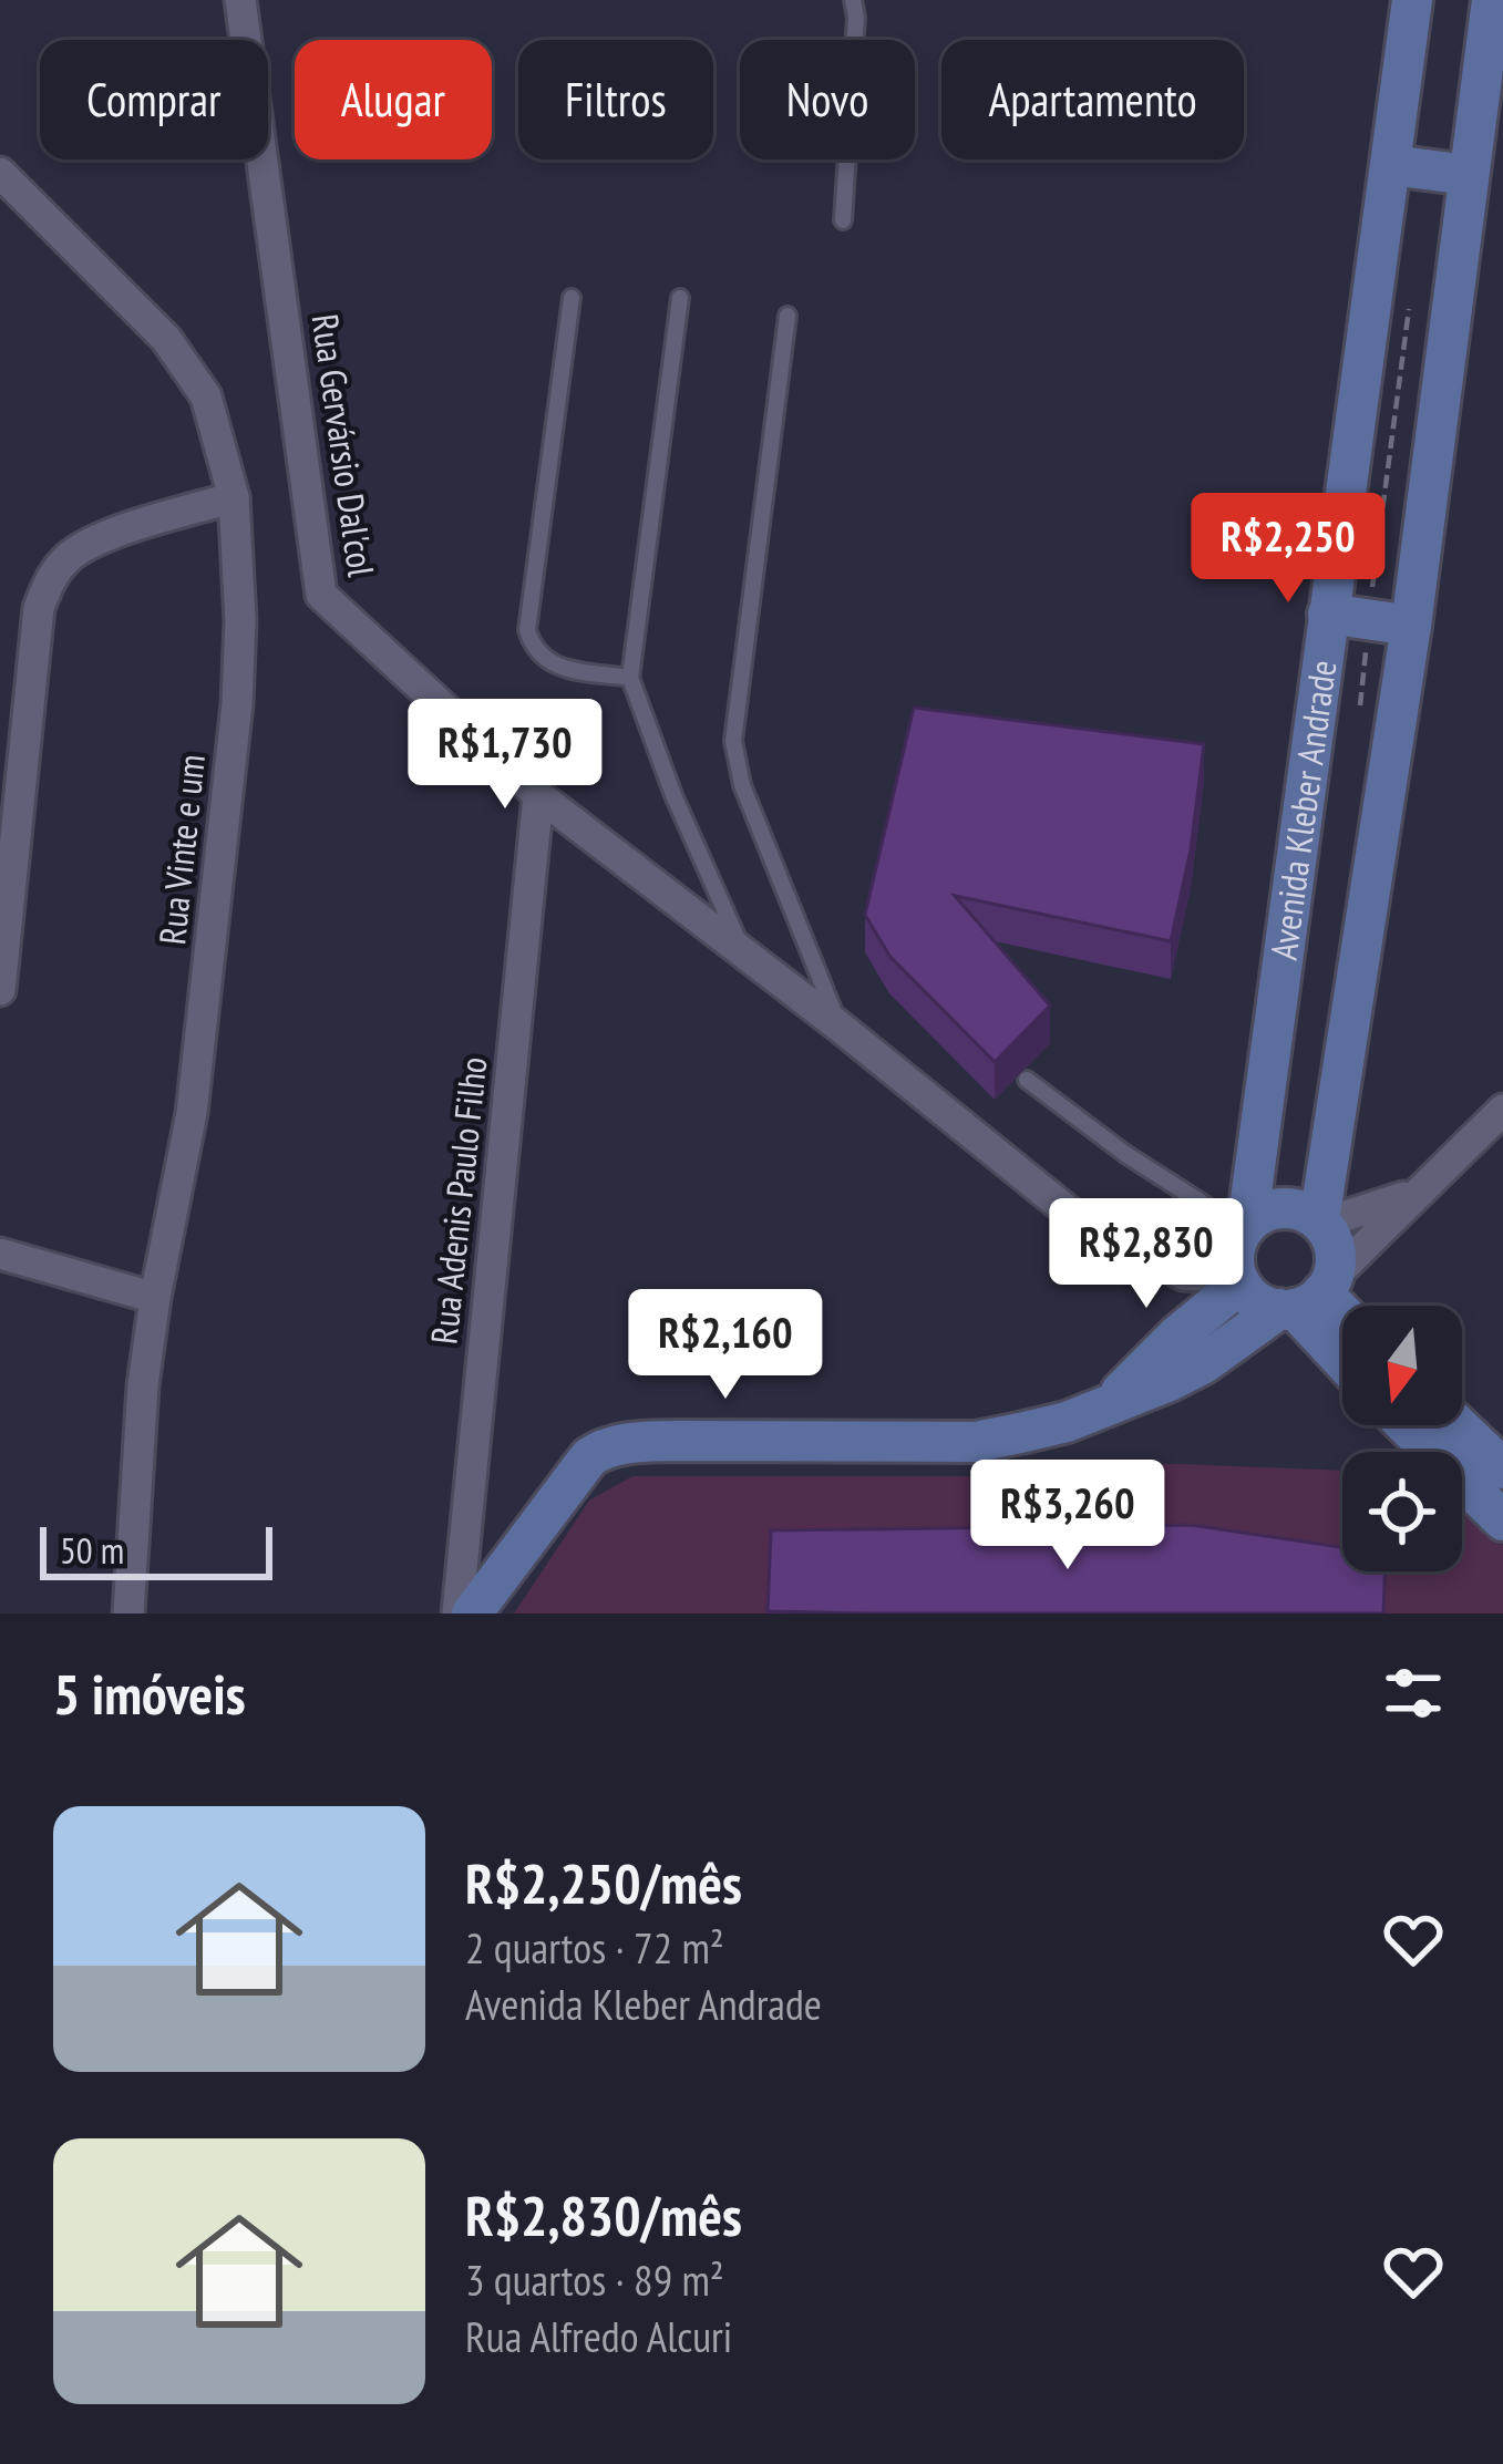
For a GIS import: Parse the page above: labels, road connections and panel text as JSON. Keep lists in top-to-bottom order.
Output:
{
  "streets": {
    "street": [
      "Rua Gervársio Dal'col",
      "Avenida Kleber Andrade",
      "Rua Vinte e um",
      "Rua Adenis Paulo Filho"
    ]
  },
  "crossings": [
    ["Rua Gervársio Dal'col", "Avenida Kleber Andrade"],
    ["Rua Gervársio Dal'col", "Rua Adenis Paulo Filho"]
  ],
  "scale_bar": "50 m",
  "north": "bottom",
  "page": {
    "chip": [
      "Comprar",
      "Alugar",
      "Filtros",
      "Novo",
      "Apartamento"
    ],
    "price": [
      "R$2,250",
      "R$1,730",
      "R$2,830",
      "R$2,160",
      "R$3,260"
    ],
    "scale": "50 m",
    "heading": "5 imóveis",
    "list": [
      {
        "name": "R$2,250/mês",
        "note": "2 quartos · 72 m² · Avenida Kleber Andrade"
      },
      {
        "name": "R$2,830/mês",
        "note": "3 quartos · 89 m² · Rua Alfredo Alcuri"
      }
    ]
  }
}
